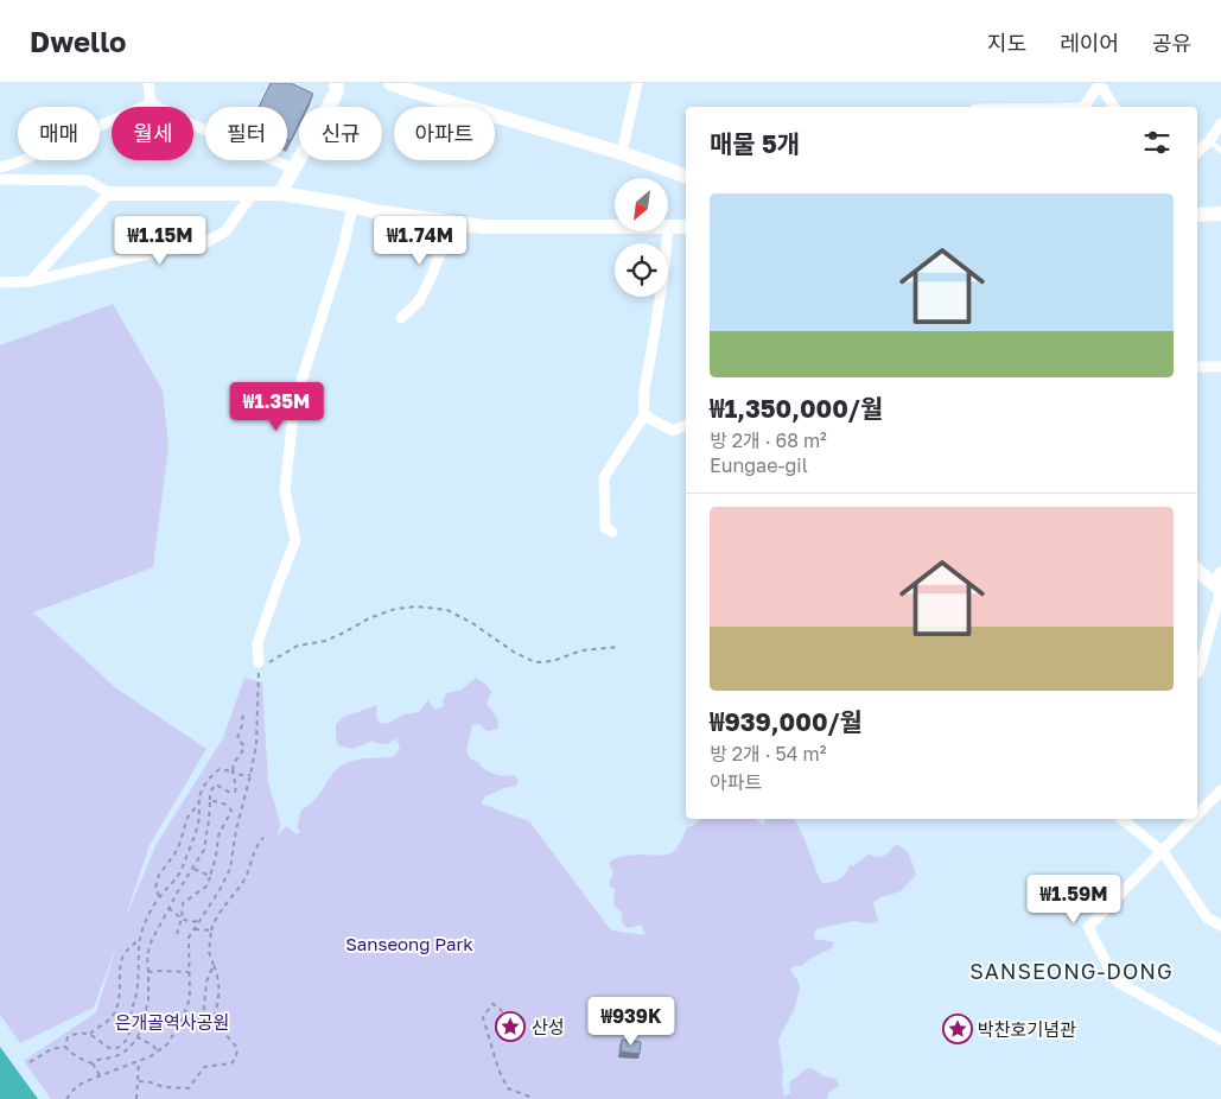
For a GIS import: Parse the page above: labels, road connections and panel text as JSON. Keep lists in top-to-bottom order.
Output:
{
  "districts": ["SANSEONG-DONG"],
  "parks": ["Sanseong Park", "은개골역사공원"],
  "places": {
    "place": ["산성", "박찬호기념관"]
  },
  "north": "bottom left",
  "page": {
    "header": "Dwello",
    "nav": ["지도", "레이어", "공유"],
    "chip": [
      "매매",
      "월세",
      "필터",
      "신규",
      "아파트"
    ],
    "heading": "매물 5개",
    "list": [
      {
        "name": "₩1,350,000/월",
        "note": "방 2개 · 68 m² · Eungae-gil"
      },
      {
        "name": "₩939,000/월",
        "note": "방 2개 · 54 m² · 아파트"
      }
    ],
    "price": [
      "₩1.15M",
      "₩1.74M",
      "₩1.35M",
      "₩1.59M",
      "₩939K"
    ]
  }
}
